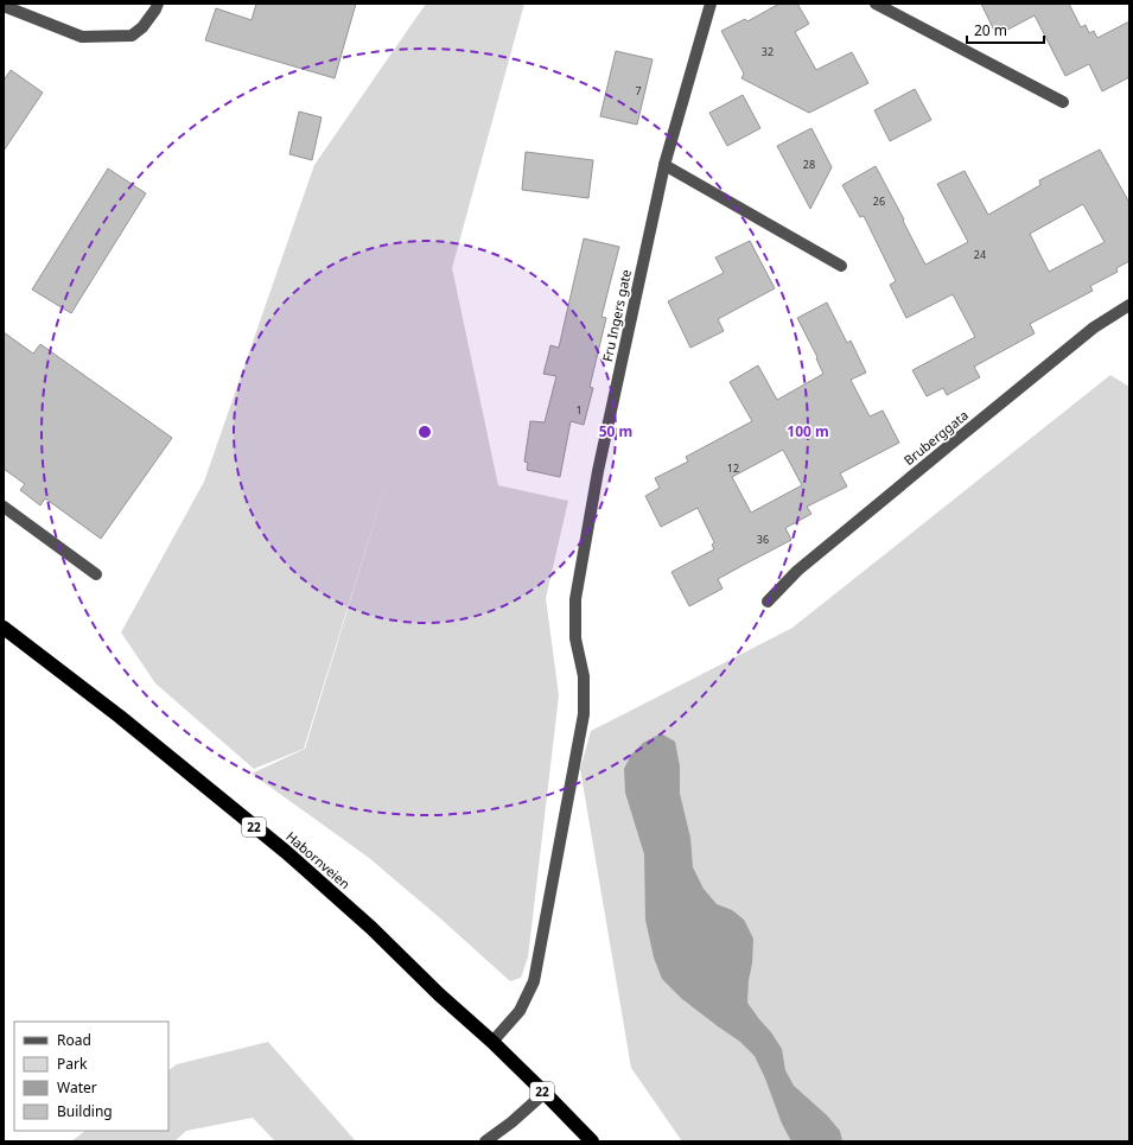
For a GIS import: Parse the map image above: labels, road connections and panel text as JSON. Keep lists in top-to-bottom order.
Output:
{
  "streets": {
    "highway": ["22", "Habornveien"],
    "street": ["Fru Ingers gate", "Bruberggata"]
  },
  "crossings": [
    ["Fru Ingers gate", "Habornveien"]
  ],
  "house_numbers": [
    "32",
    "7",
    "28",
    "26",
    "24",
    "1",
    "12",
    "36"
  ],
  "legend": [
    "Road",
    "Park",
    "Water",
    "Building"
  ],
  "scale_bar": "20 m",
  "rings": ["50 m", "100 m"]
}
